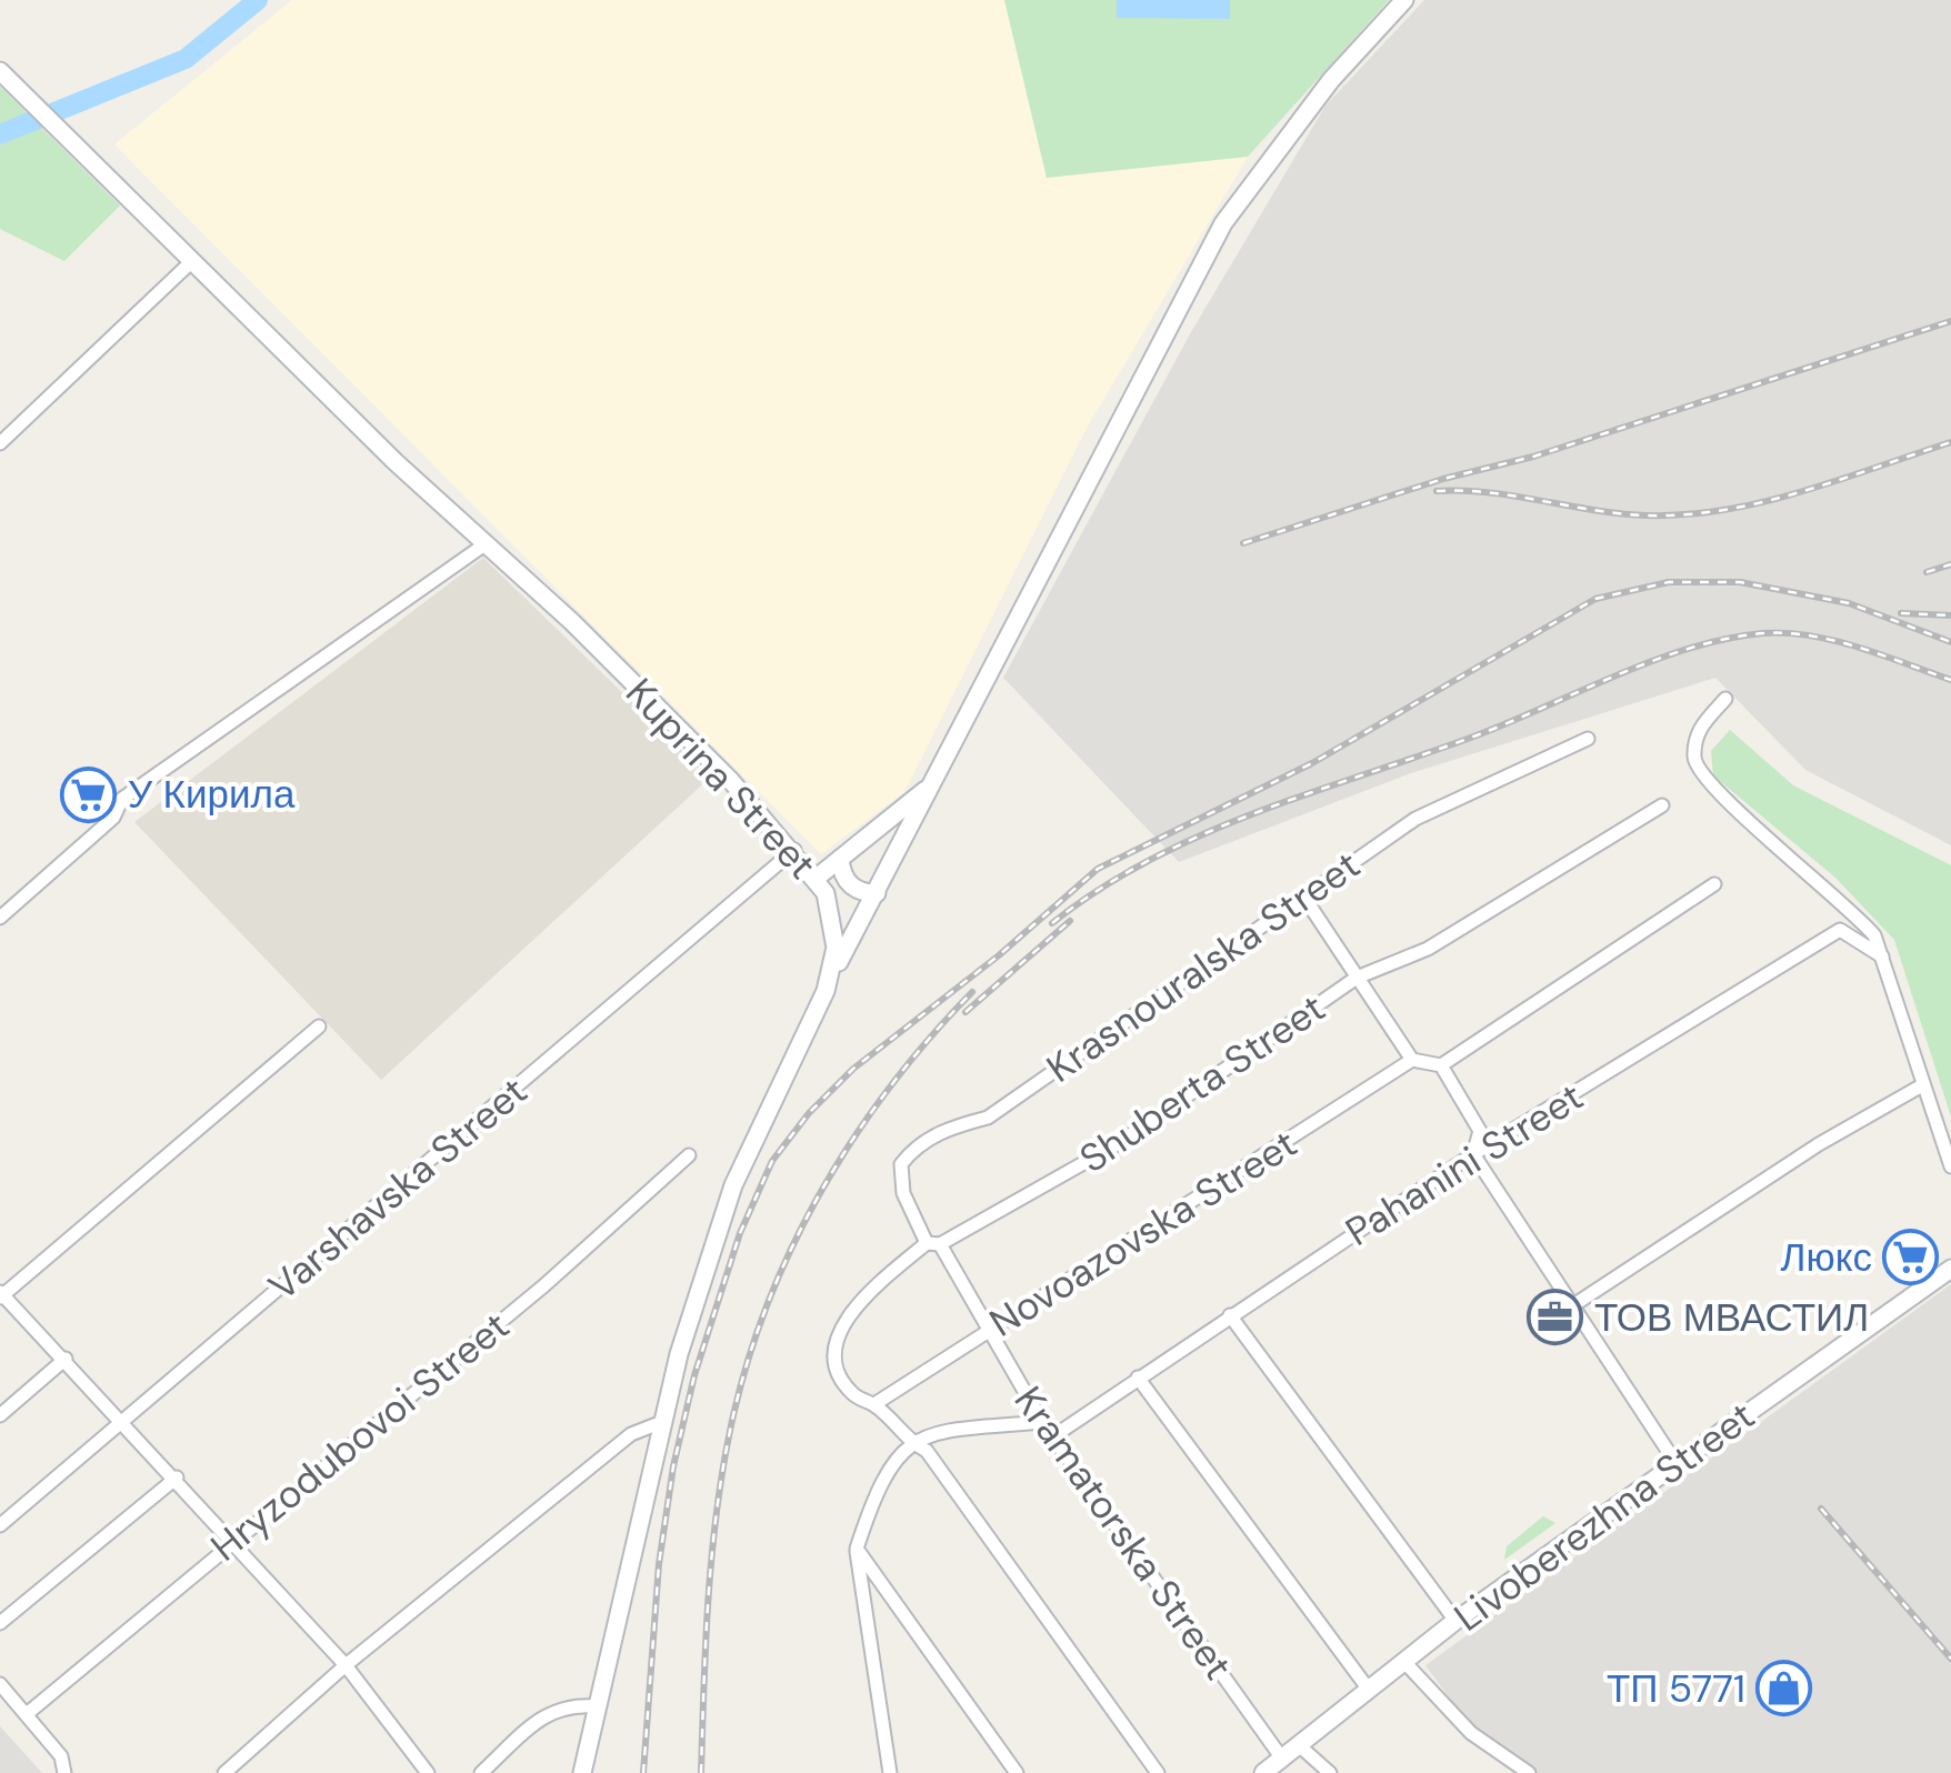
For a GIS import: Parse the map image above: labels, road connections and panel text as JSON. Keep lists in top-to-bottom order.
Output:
{
  "streets": {
    "main road": ["Kuprina Street", "Livoberezhna Street"],
    "street": [
      "Krasnouralska Street",
      "Shuberta Street",
      "Pahanini Street",
      "Varshavska Street",
      "Novoazovska Street",
      "Hryzodubovoi Street",
      "Kramatorska Street"
    ]
  },
  "crossings": [
    ["Kuprina Street", "Varshavska Street"],
    ["Krasnouralska Street", "Shuberta Street"],
    ["Krasnouralska Street", "Kramatorska Street"],
    ["Shuberta Street", "Novoazovska Street"],
    ["Shuberta Street", "Kramatorska Street"],
    ["Pahanini Street", "Kramatorska Street"],
    ["Novoazovska Street", "Kramatorska Street"],
    ["Livoberezhna Street", "Kramatorska Street"]
  ],
  "places": {
    "supermarket": ["У Кирила", "Люкс"],
    "office": ["ТОВ МВАСТИЛ"],
    "shop": ["ТП 5771"]
  }
}
